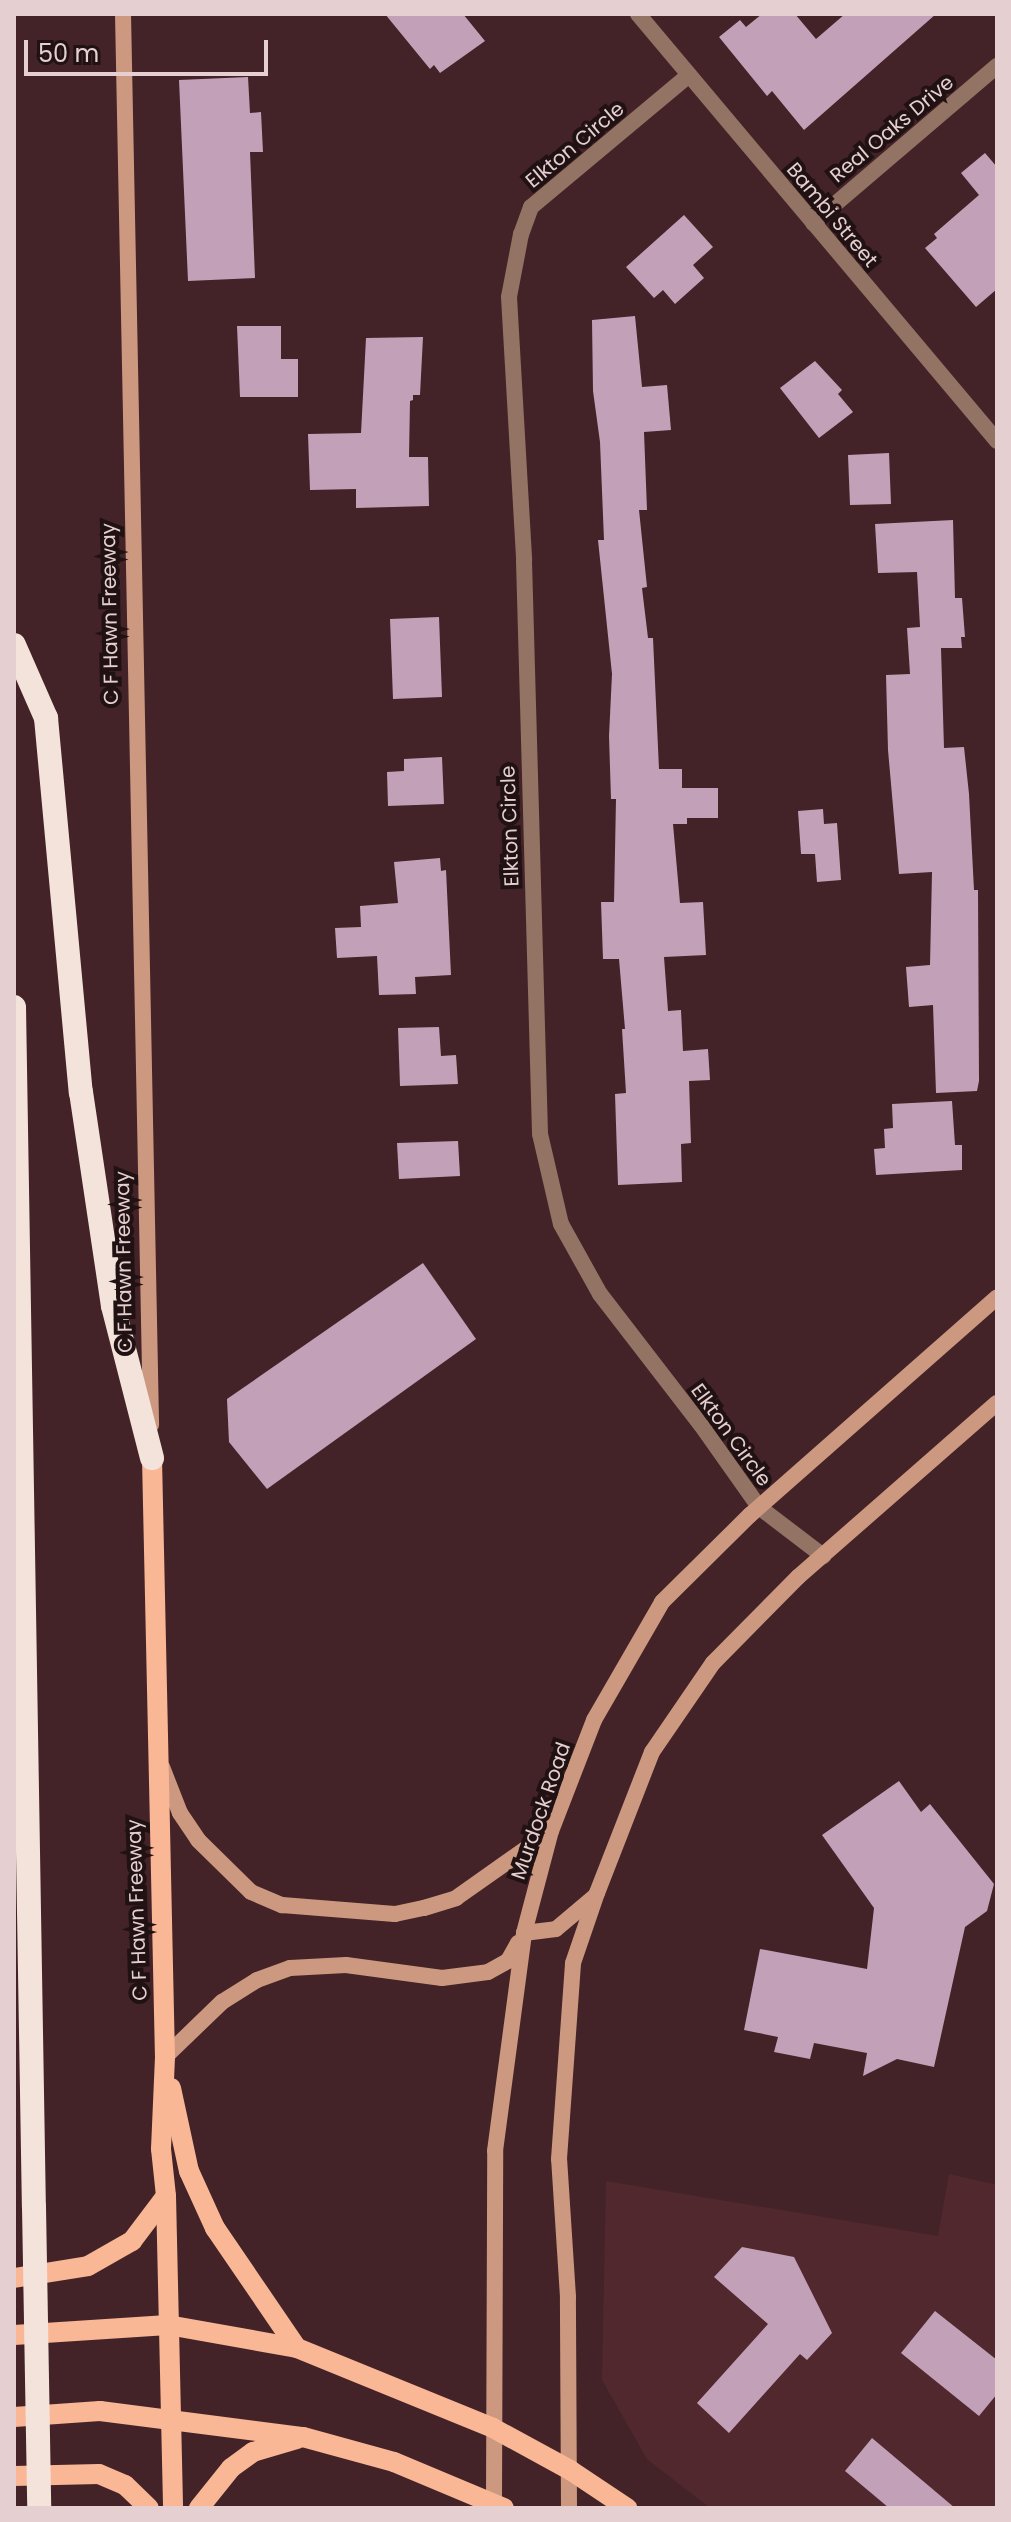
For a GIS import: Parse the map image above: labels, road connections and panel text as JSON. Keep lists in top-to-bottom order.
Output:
{
  "streets": {
    "main road": ["C F Hawn Freeway", "Murdock Road"],
    "street": ["Real Oaks Drive", "Elkton Circle", "Bambi Street"]
  },
  "crossings": [
    ["Real Oaks Drive", "Bambi Street"],
    ["Elkton Circle", "Bambi Street"],
    ["Elkton Circle", "Murdock Road"]
  ],
  "scale_bar": "50 m"
}
